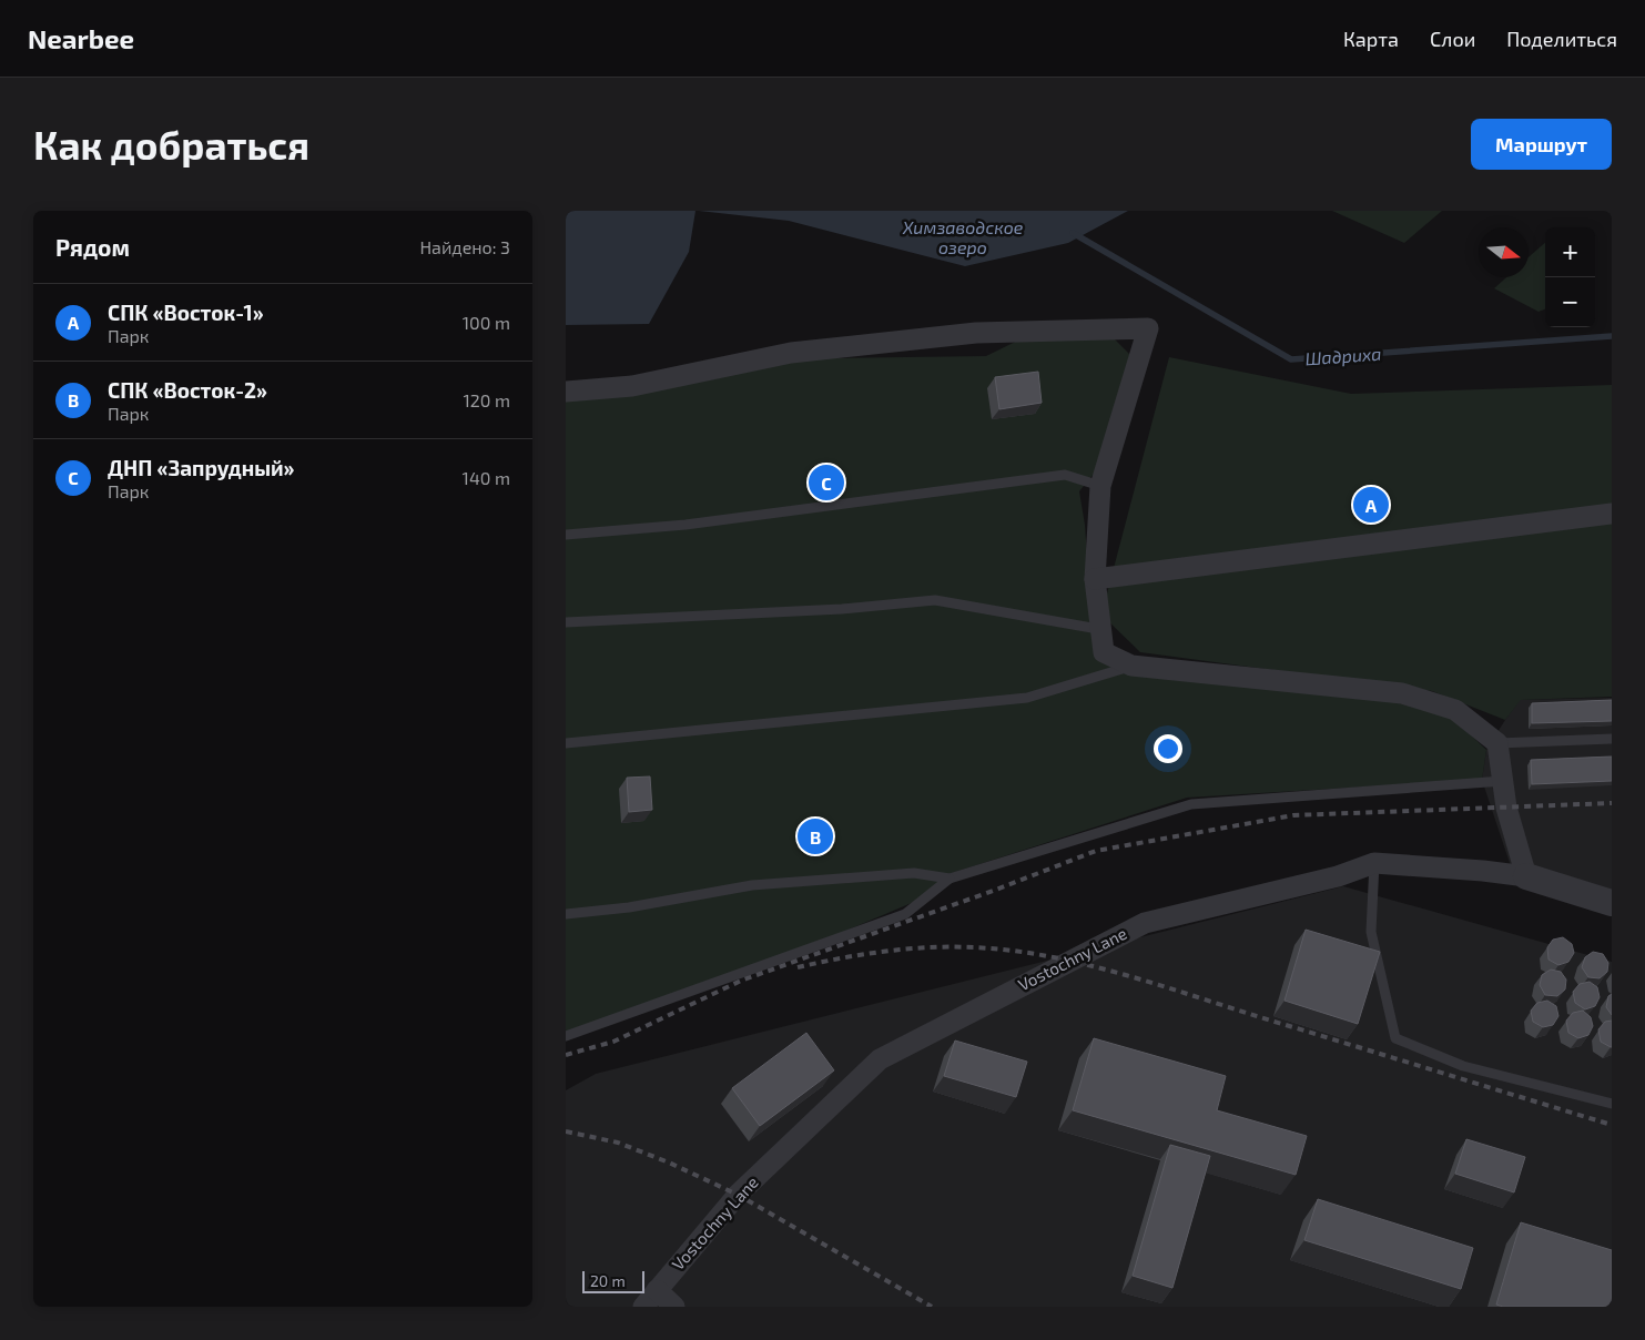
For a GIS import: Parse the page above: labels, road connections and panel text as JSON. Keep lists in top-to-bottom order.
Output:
{
  "streets": {
    "street": ["Vostochny Lane"]
  },
  "water": ["Химзаводское озеро", "Шадриха"],
  "scale_bar": "20 m",
  "north": "right",
  "page": {
    "header": "Nearbee",
    "nav": ["Карта", "Слои", "Поделиться"],
    "buttons": "Маршрут",
    "title": "Как добраться",
    "heading": ["Рядом", "Найдено: 3"],
    "map_buttons": ["+", "−"],
    "list": [
      {
        "mark": "A",
        "name": "СПК «Восток-1»",
        "note": "Парк",
        "value": "100 m"
      },
      {
        "mark": "B",
        "name": "СПК «Восток-2»",
        "note": "Парк",
        "value": "120 m"
      },
      {
        "mark": "C",
        "name": "ДНП «Запрудный»",
        "note": "Парк",
        "value": "140 m"
      }
    ],
    "pins": ["C", "A", "B"],
    "scale": "20 m"
  }
}
